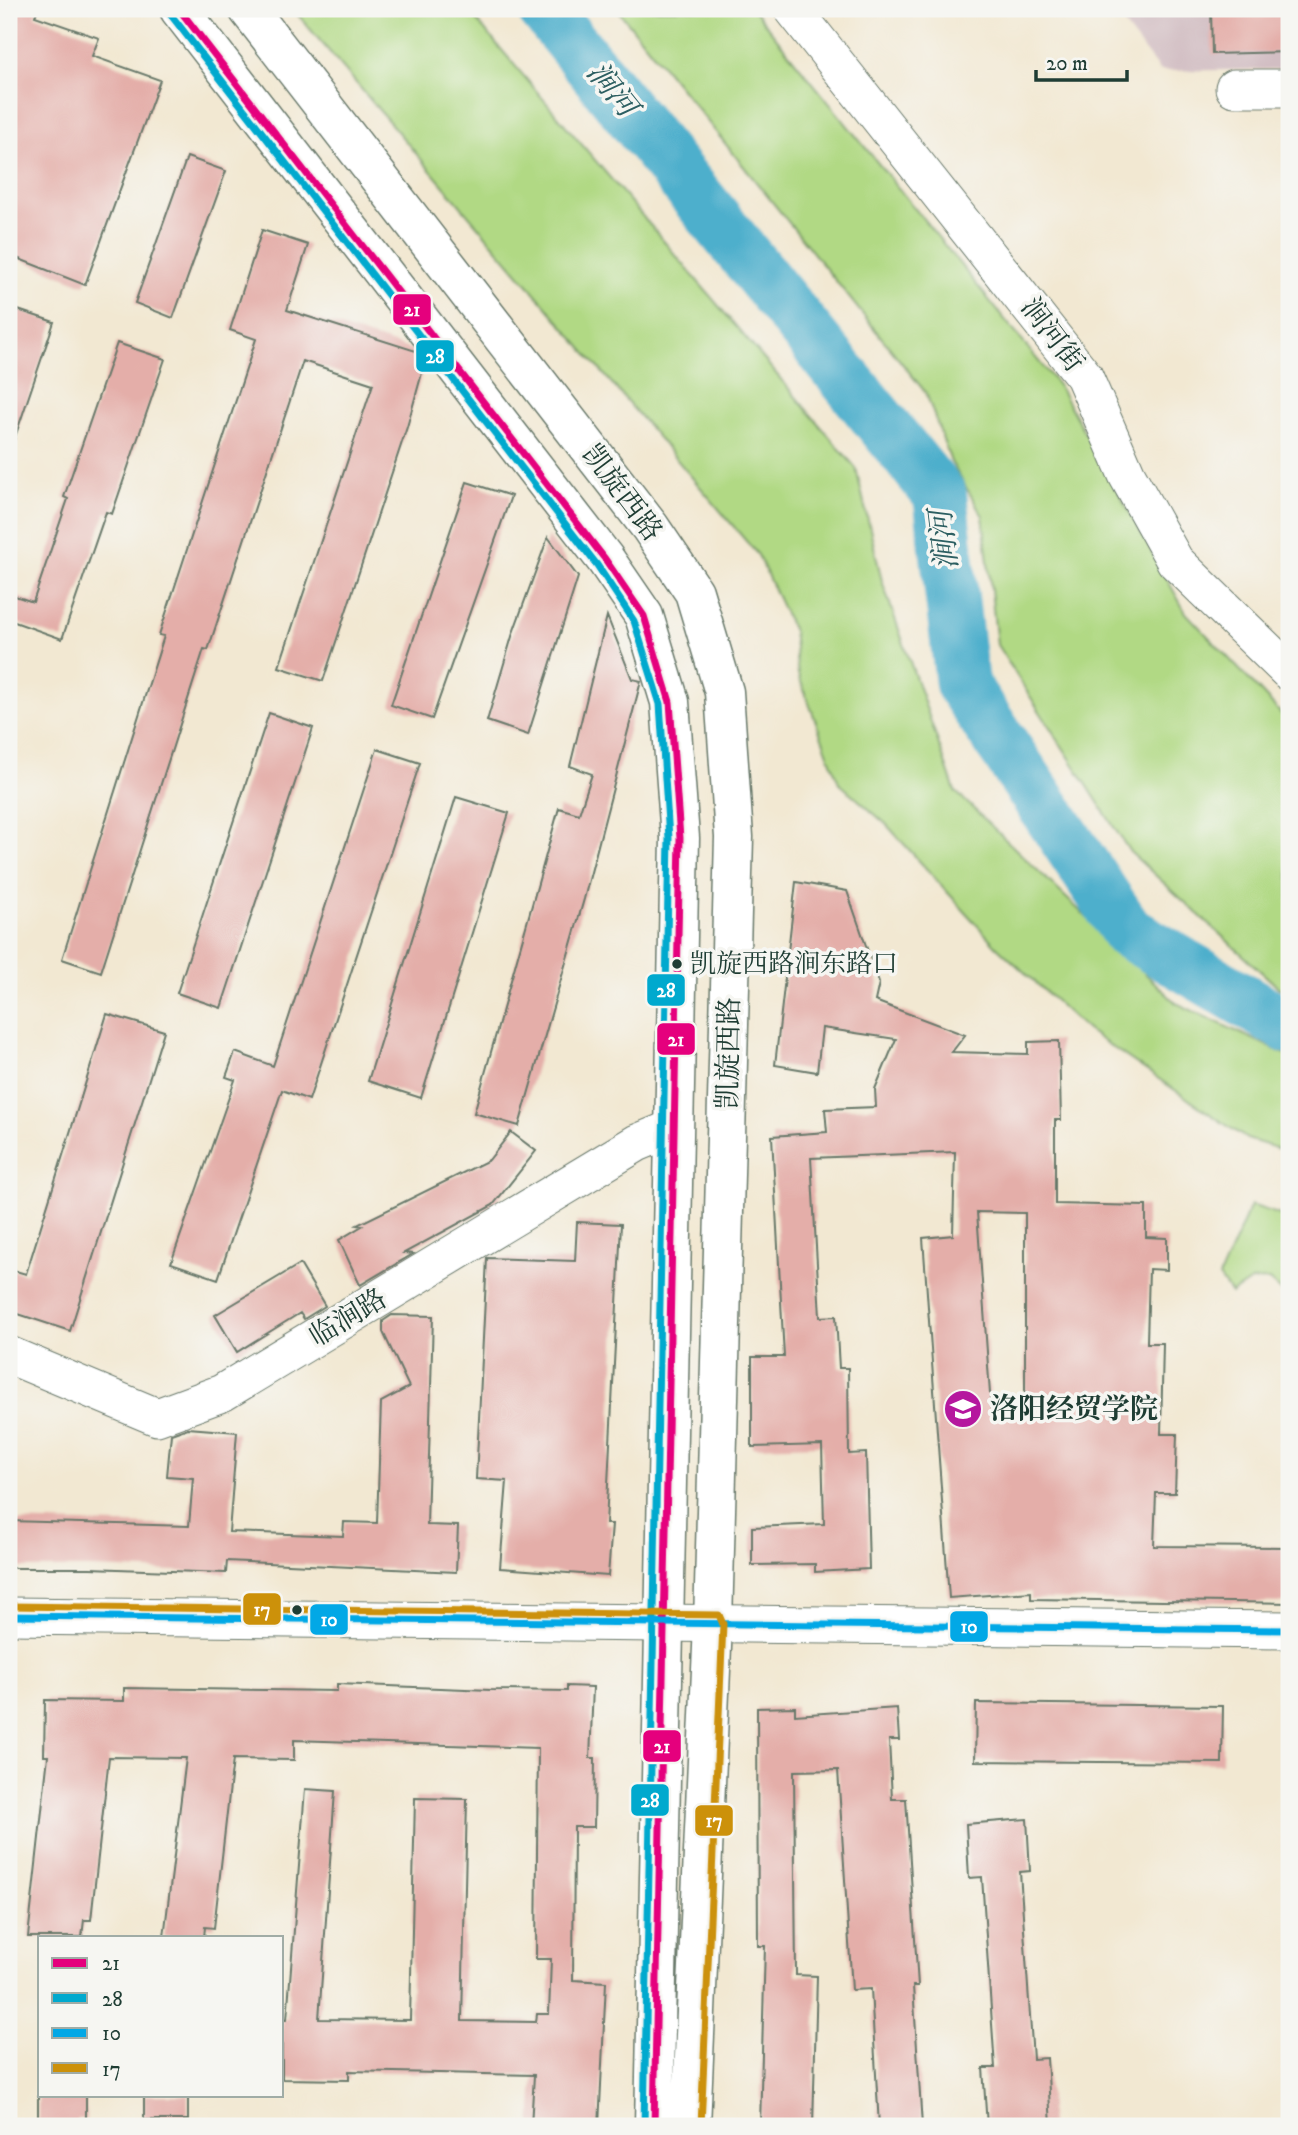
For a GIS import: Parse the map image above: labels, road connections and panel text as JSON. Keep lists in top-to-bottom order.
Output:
{
  "streets": {
    "main road": ["凯旋西路"],
    "street": ["涧河街", "临涧路"]
  },
  "crossings": [
    ["凯旋西路", "临涧路"]
  ],
  "water": ["涧河"],
  "places": {
    "other": ["凯旋西路涧东路口"],
    "school or university": ["洛阳经贸学院"]
  },
  "lines": [
    "transit line 21",
    "transit line 28",
    "transit line 17",
    "transit line 10"
  ],
  "legend": [
    "21",
    "28",
    "10",
    "17"
  ],
  "scale_bar": "20 m"
}
